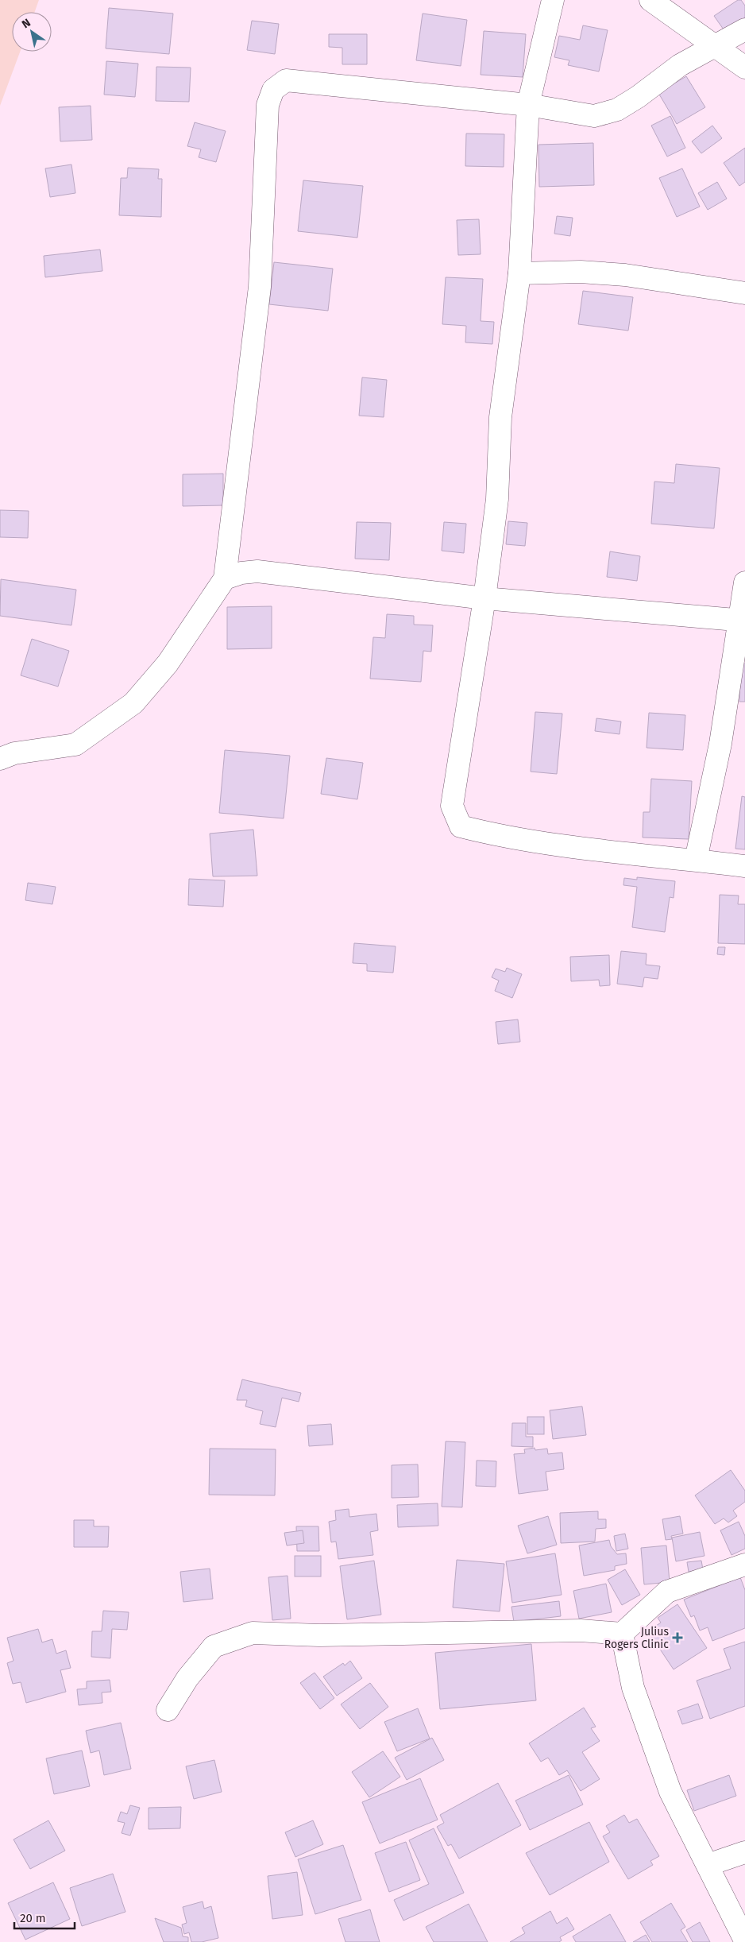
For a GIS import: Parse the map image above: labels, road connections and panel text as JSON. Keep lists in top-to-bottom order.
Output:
{
  "places": {
    "health": ["Julius Rogers Clinic"]
  },
  "scale_bar": "20 m",
  "north": "top left"
}
